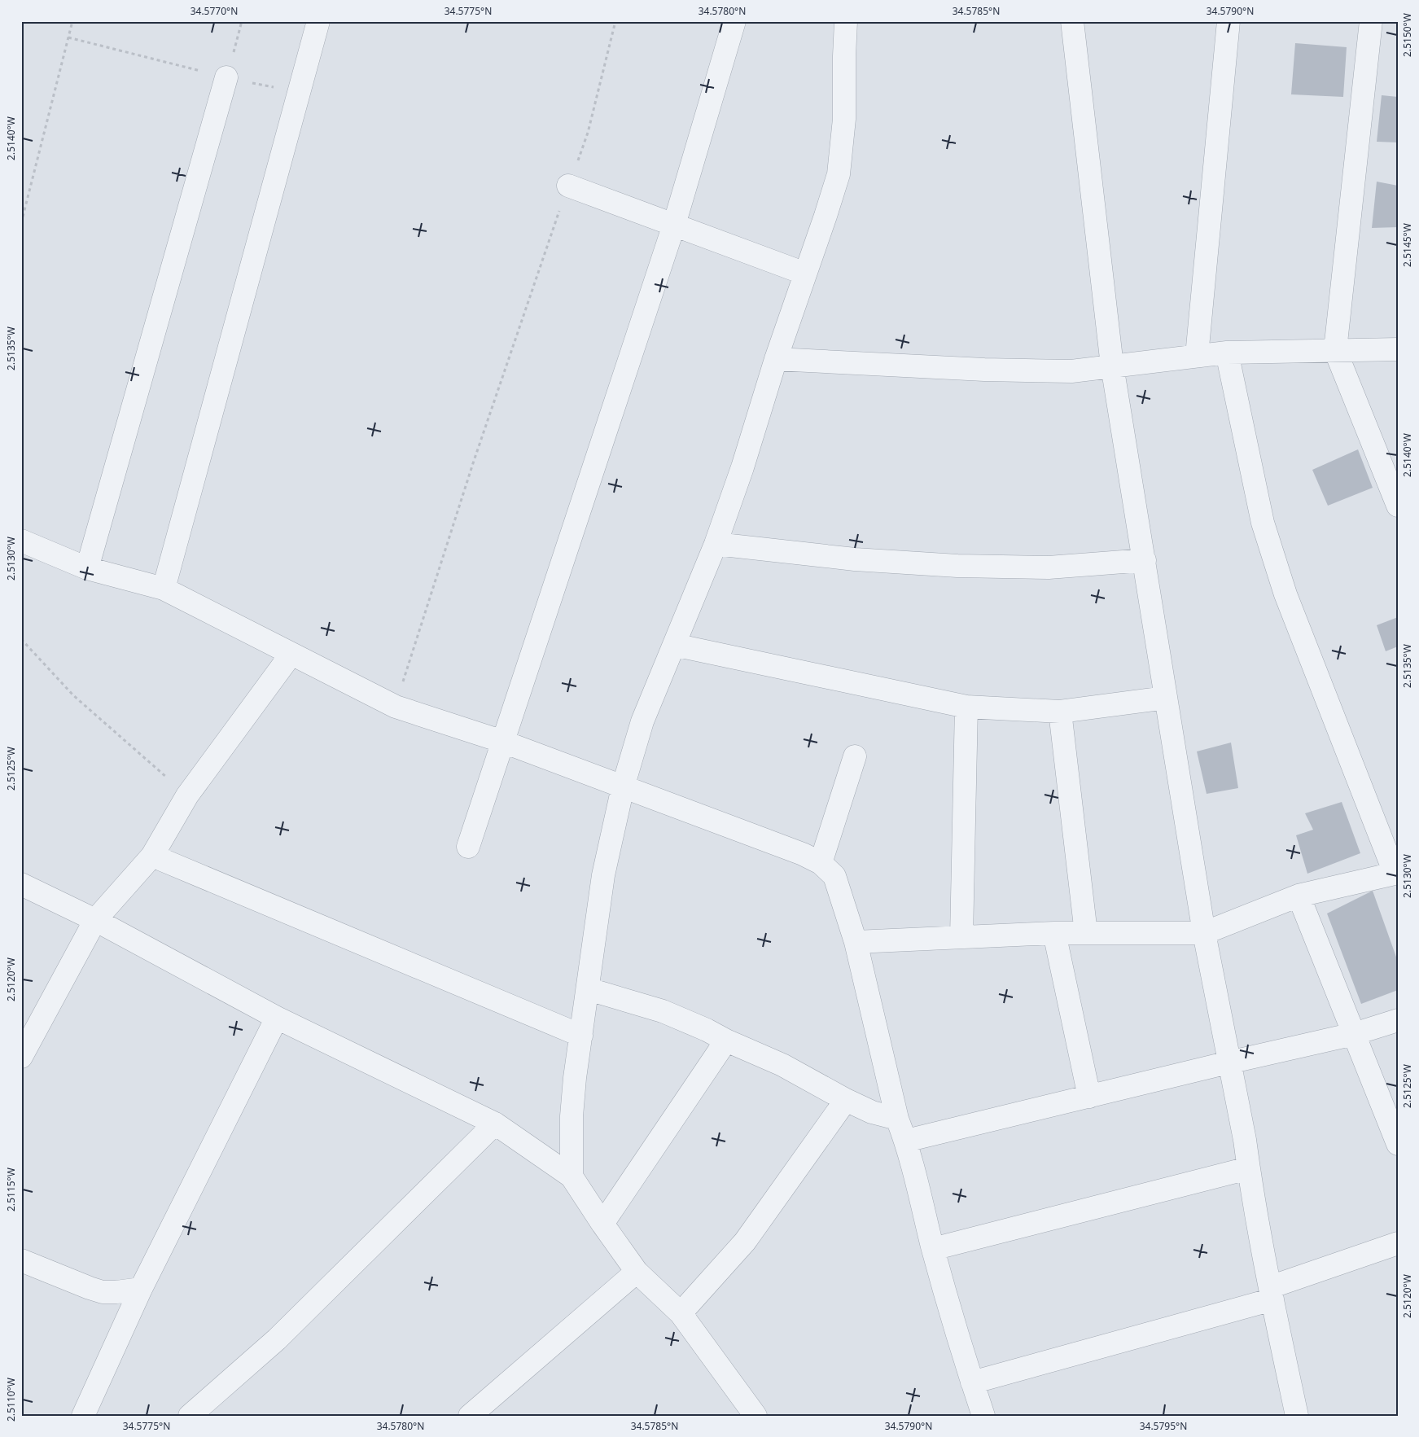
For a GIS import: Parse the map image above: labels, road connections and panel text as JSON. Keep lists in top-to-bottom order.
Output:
{
  "coordinates": [
    "34.5770°N",
    "34.5775°N",
    "34.5780°N",
    "34.5785°N",
    "34.5790°N",
    "2.5150°W",
    "2.5140°W",
    "2.5145°W",
    "2.5135°W",
    "2.5130°W",
    "2.5125°W",
    "2.5120°W",
    "2.5115°W",
    "2.5110°W",
    "34.5795°N"
  ]
}
